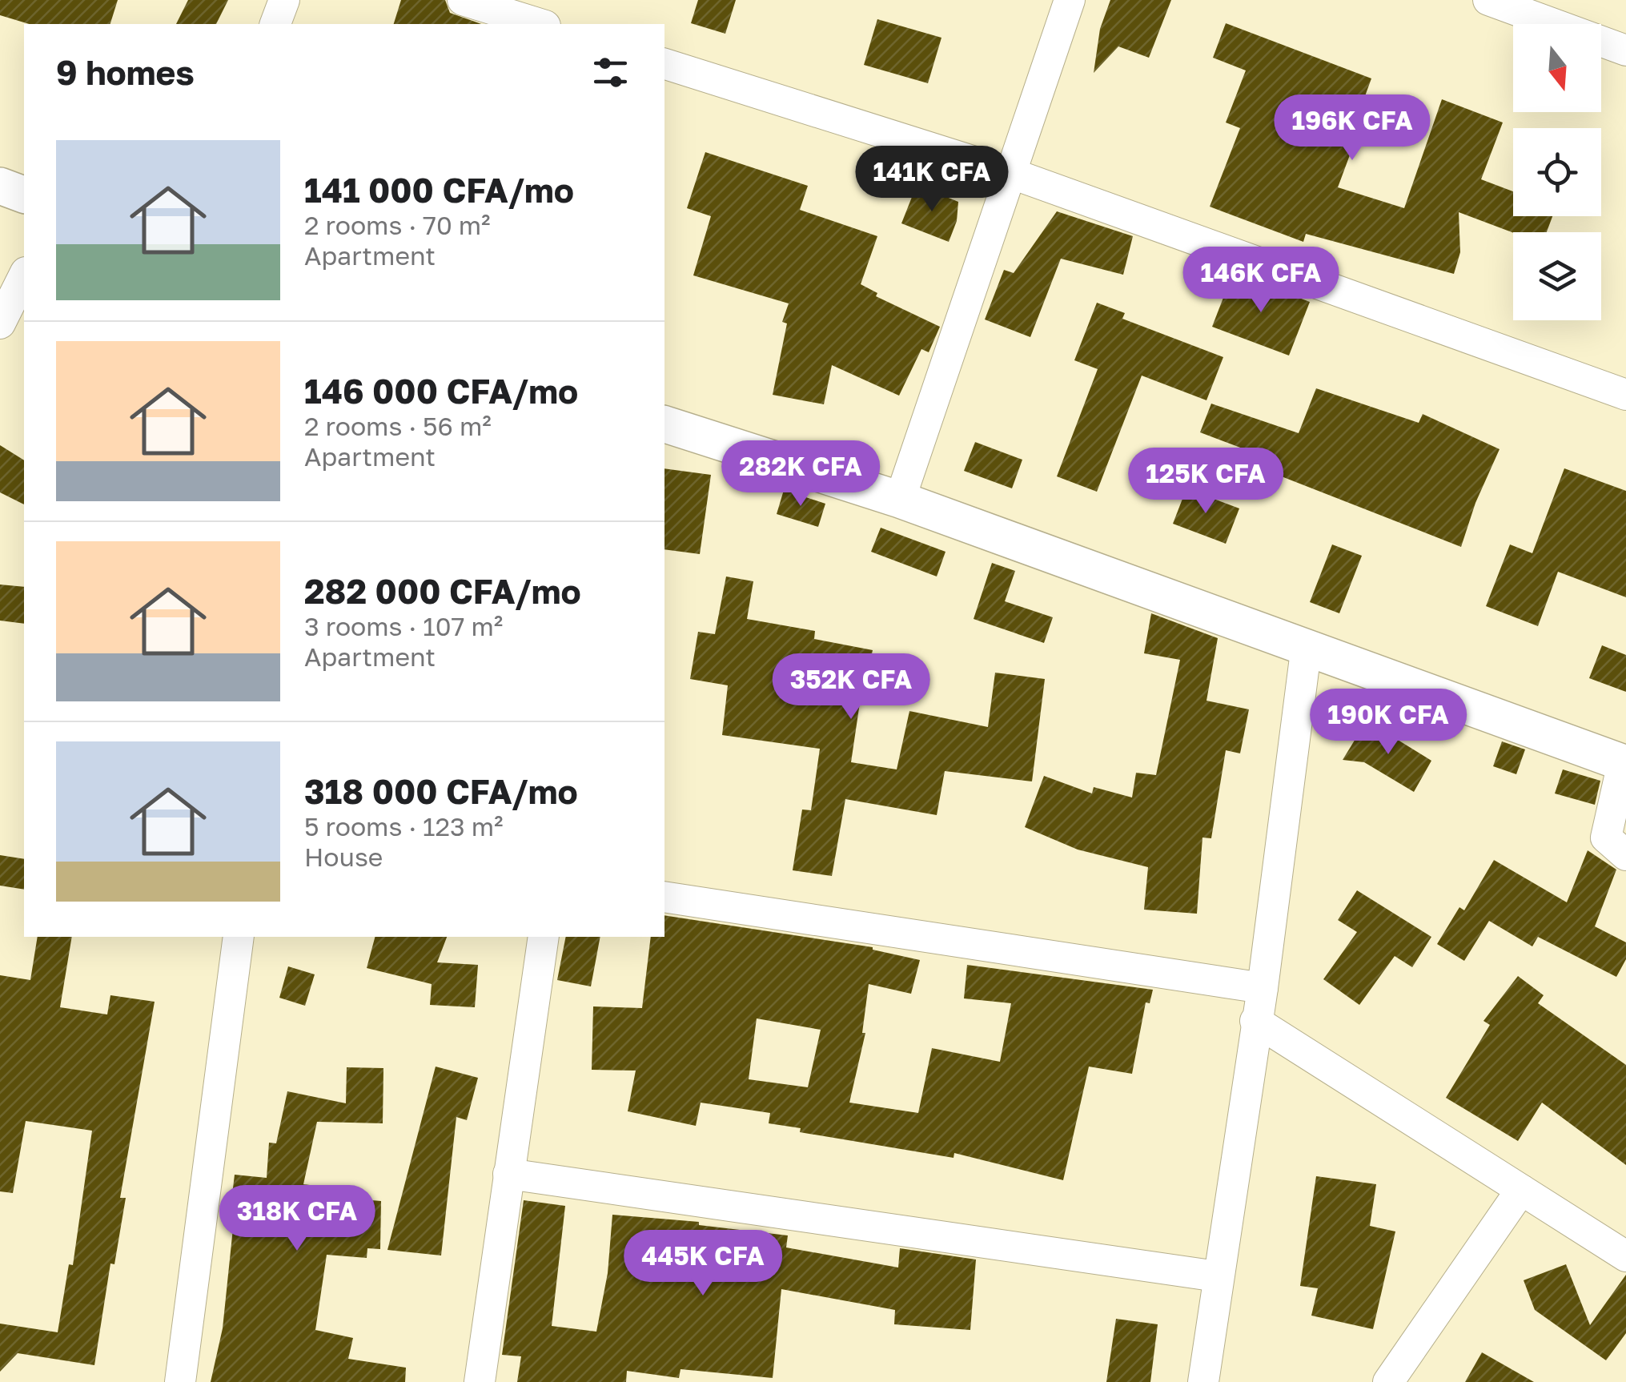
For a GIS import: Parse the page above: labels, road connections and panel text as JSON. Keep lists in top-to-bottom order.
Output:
{
  "north": "bottom",
  "page": {
    "heading": "9 homes",
    "price": [
      "196K CFA",
      "141K CFA",
      "146K CFA",
      "282K CFA",
      "125K CFA",
      "352K CFA",
      "190K CFA",
      "318K CFA",
      "445K CFA"
    ],
    "list": [
      {
        "name": "141 000 CFA/mo",
        "note": "2 rooms · 70 m² · Apartment"
      },
      {
        "name": "146 000 CFA/mo",
        "note": "2 rooms · 56 m² · Apartment"
      },
      {
        "name": "282 000 CFA/mo",
        "note": "3 rooms · 107 m² · Apartment"
      },
      {
        "name": "318 000 CFA/mo",
        "note": "5 rooms · 123 m² · House"
      }
    ]
  }
}
